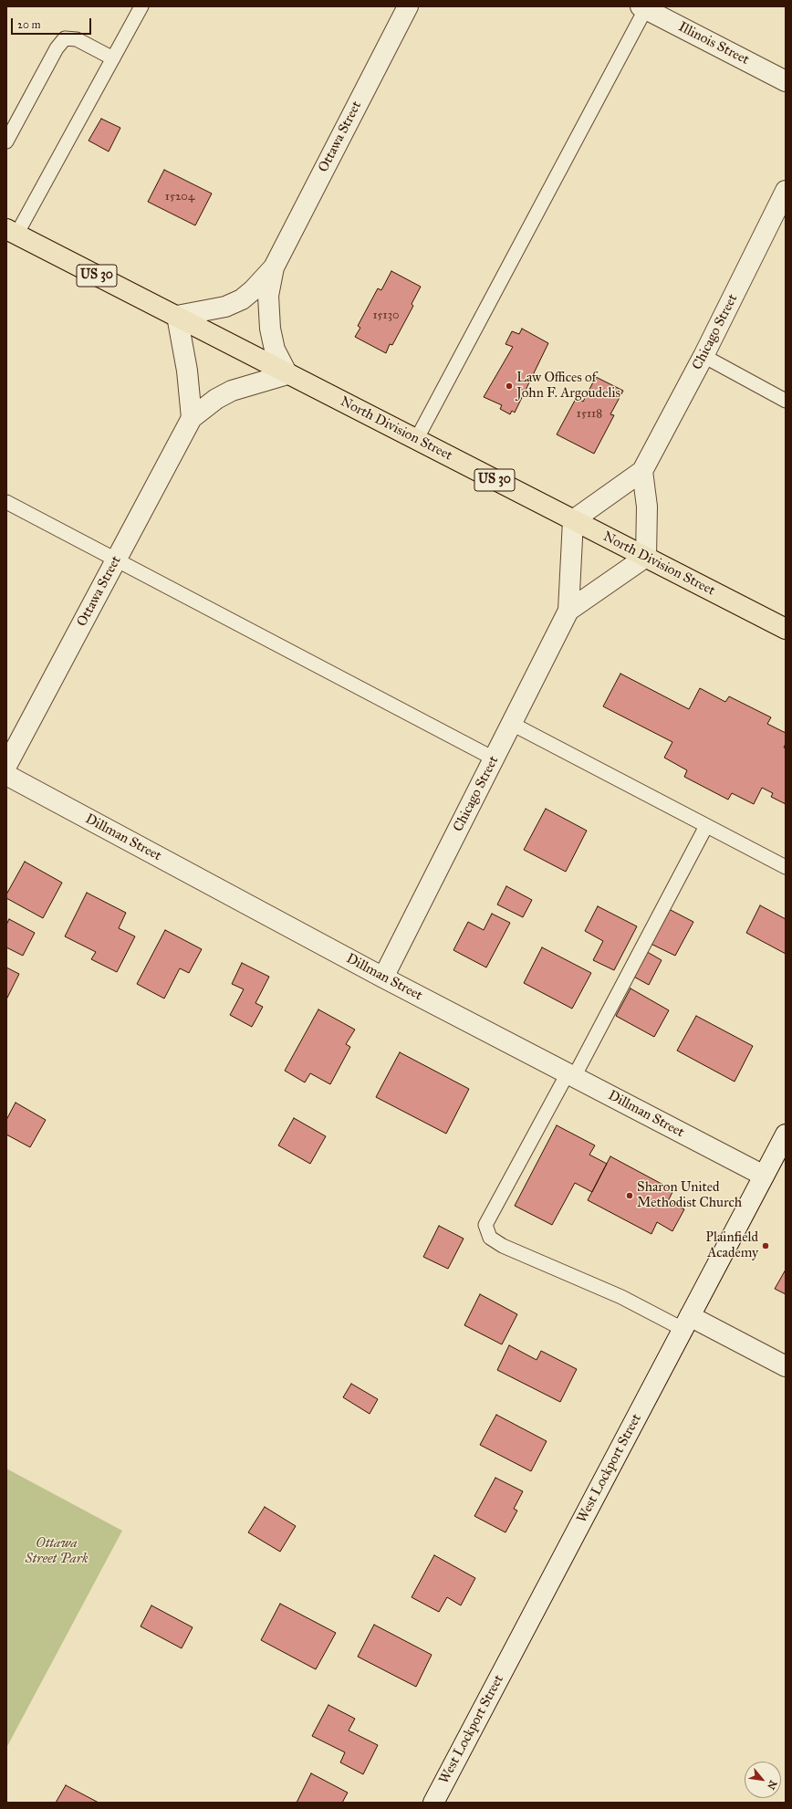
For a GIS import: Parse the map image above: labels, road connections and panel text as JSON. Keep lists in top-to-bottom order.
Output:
{
  "streets": {
    "main road": ["US 30", "North Division Street"],
    "street": [
      "Illinois Street",
      "Ottawa Street",
      "Chicago Street",
      "Dillman Street",
      "West Lockport Street"
    ]
  },
  "crossings": [
    ["Ottawa Street", "North Division Street"],
    ["Chicago Street", "North Division Street"],
    ["Chicago Street", "Dillman Street"],
    ["Dillman Street", "West Lockport Street"]
  ],
  "parks": ["Ottawa Street Park"],
  "places": ["Law Offices of John F. Argoudelis", "Sharon United Methodist Church", "Plainfield Academy"],
  "house_numbers": ["15204", "15130", "15118"],
  "scale_bar": "20 m",
  "north": "bottom right"
}
